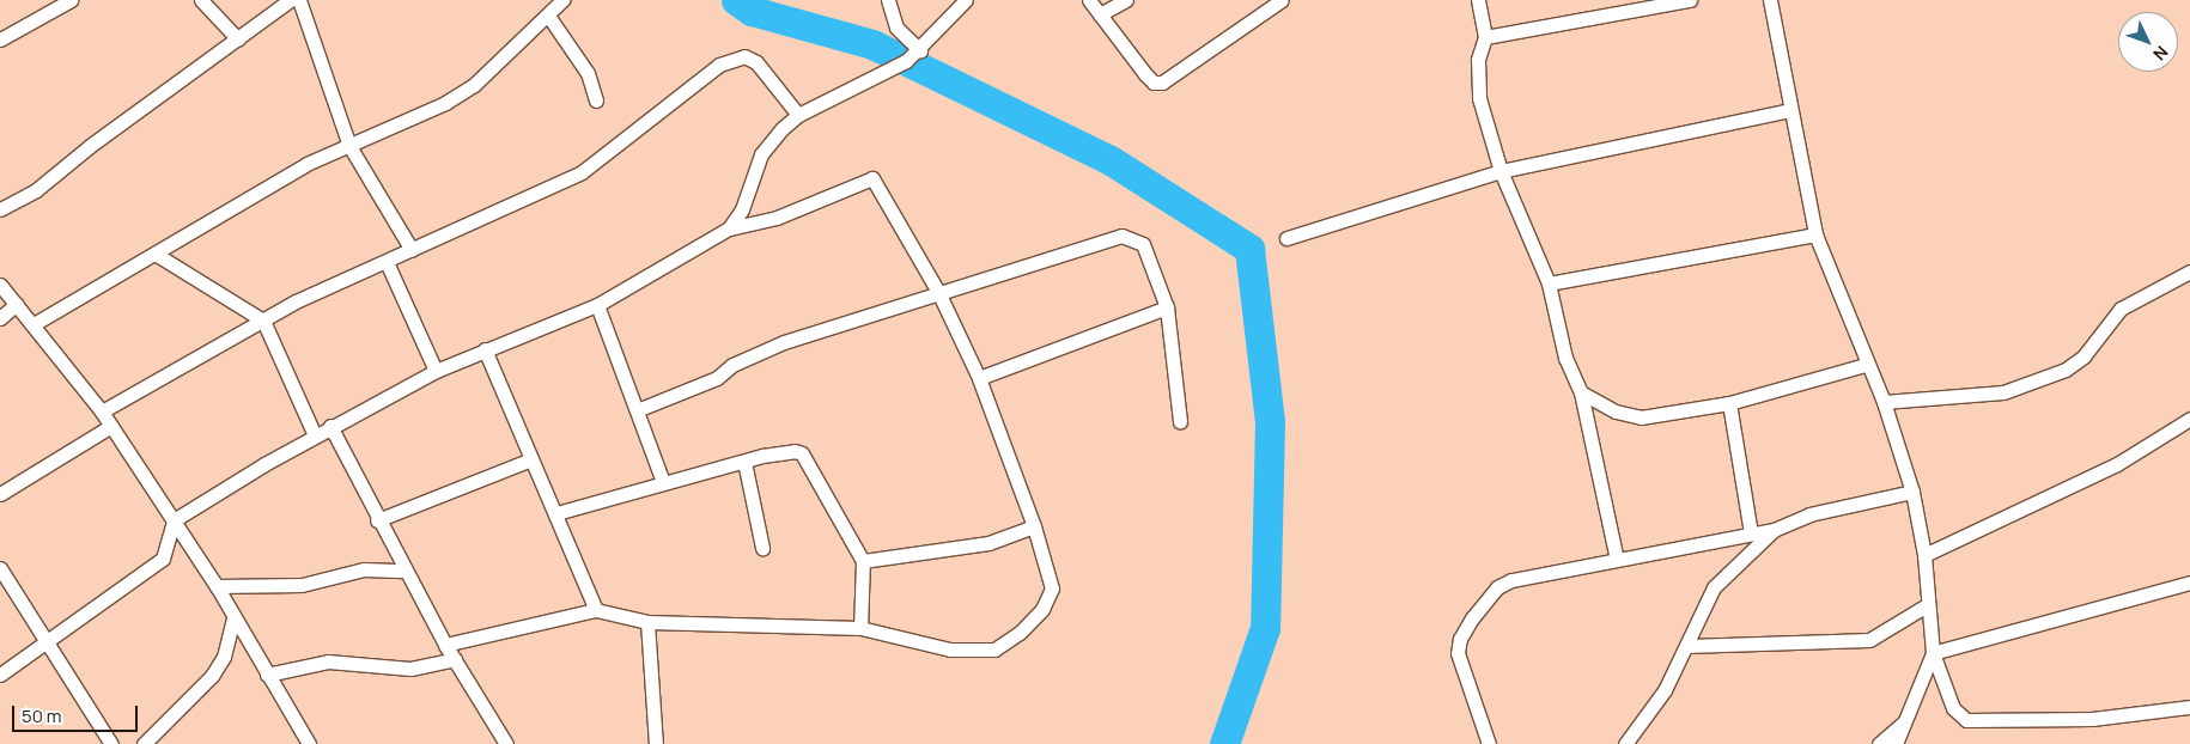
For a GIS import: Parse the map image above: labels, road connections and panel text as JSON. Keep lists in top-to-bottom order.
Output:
{
  "scale_bar": "50 m",
  "north": "bottom right"
}
